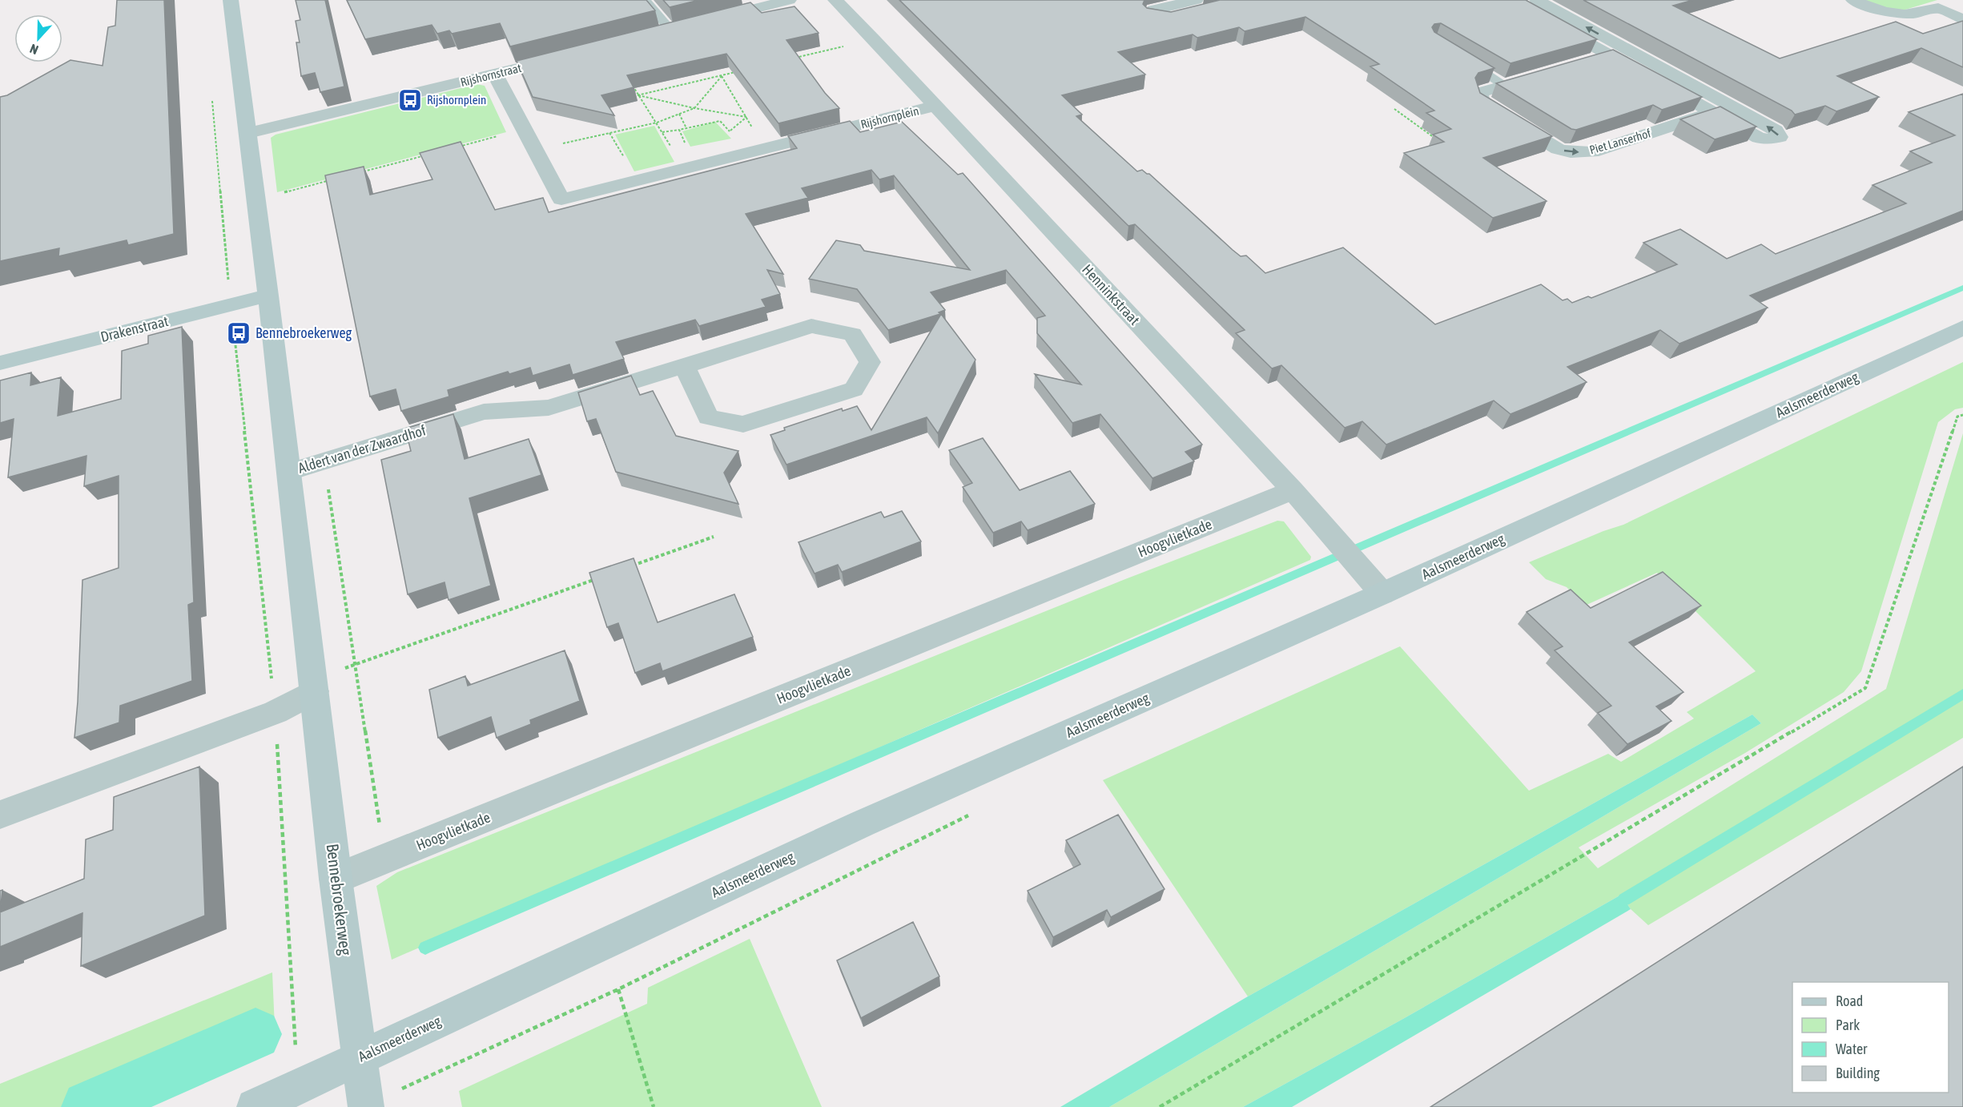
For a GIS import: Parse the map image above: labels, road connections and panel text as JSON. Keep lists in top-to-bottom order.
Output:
{
  "streets": {
    "street": [
      "Rijshornstraat",
      "Rijshornplein",
      "Piet Lanserhof",
      "Henninkstraat",
      "Drakenstraat",
      "Aalsmeerderweg",
      "Aldert van der Zwaardhof",
      "Hoogvlietkade",
      "Bennebroekerweg"
    ]
  },
  "crossings": [
    ["Rijshornstraat", "Rijshornplein"],
    ["Rijshornstraat", "Bennebroekerweg"],
    ["Rijshornplein", "Henninkstraat"],
    ["Henninkstraat", "Aalsmeerderweg"],
    ["Henninkstraat", "Hoogvlietkade"],
    ["Drakenstraat", "Bennebroekerweg"],
    ["Aalsmeerderweg", "Bennebroekerweg"],
    ["Aldert van der Zwaardhof", "Bennebroekerweg"],
    ["Hoogvlietkade", "Bennebroekerweg"]
  ],
  "places": {
    "bus stop": ["Rijshornplein", "Bennebroekerweg"]
  },
  "legend": [
    "Road",
    "Park",
    "Water",
    "Building"
  ],
  "north": "bottom"
}
